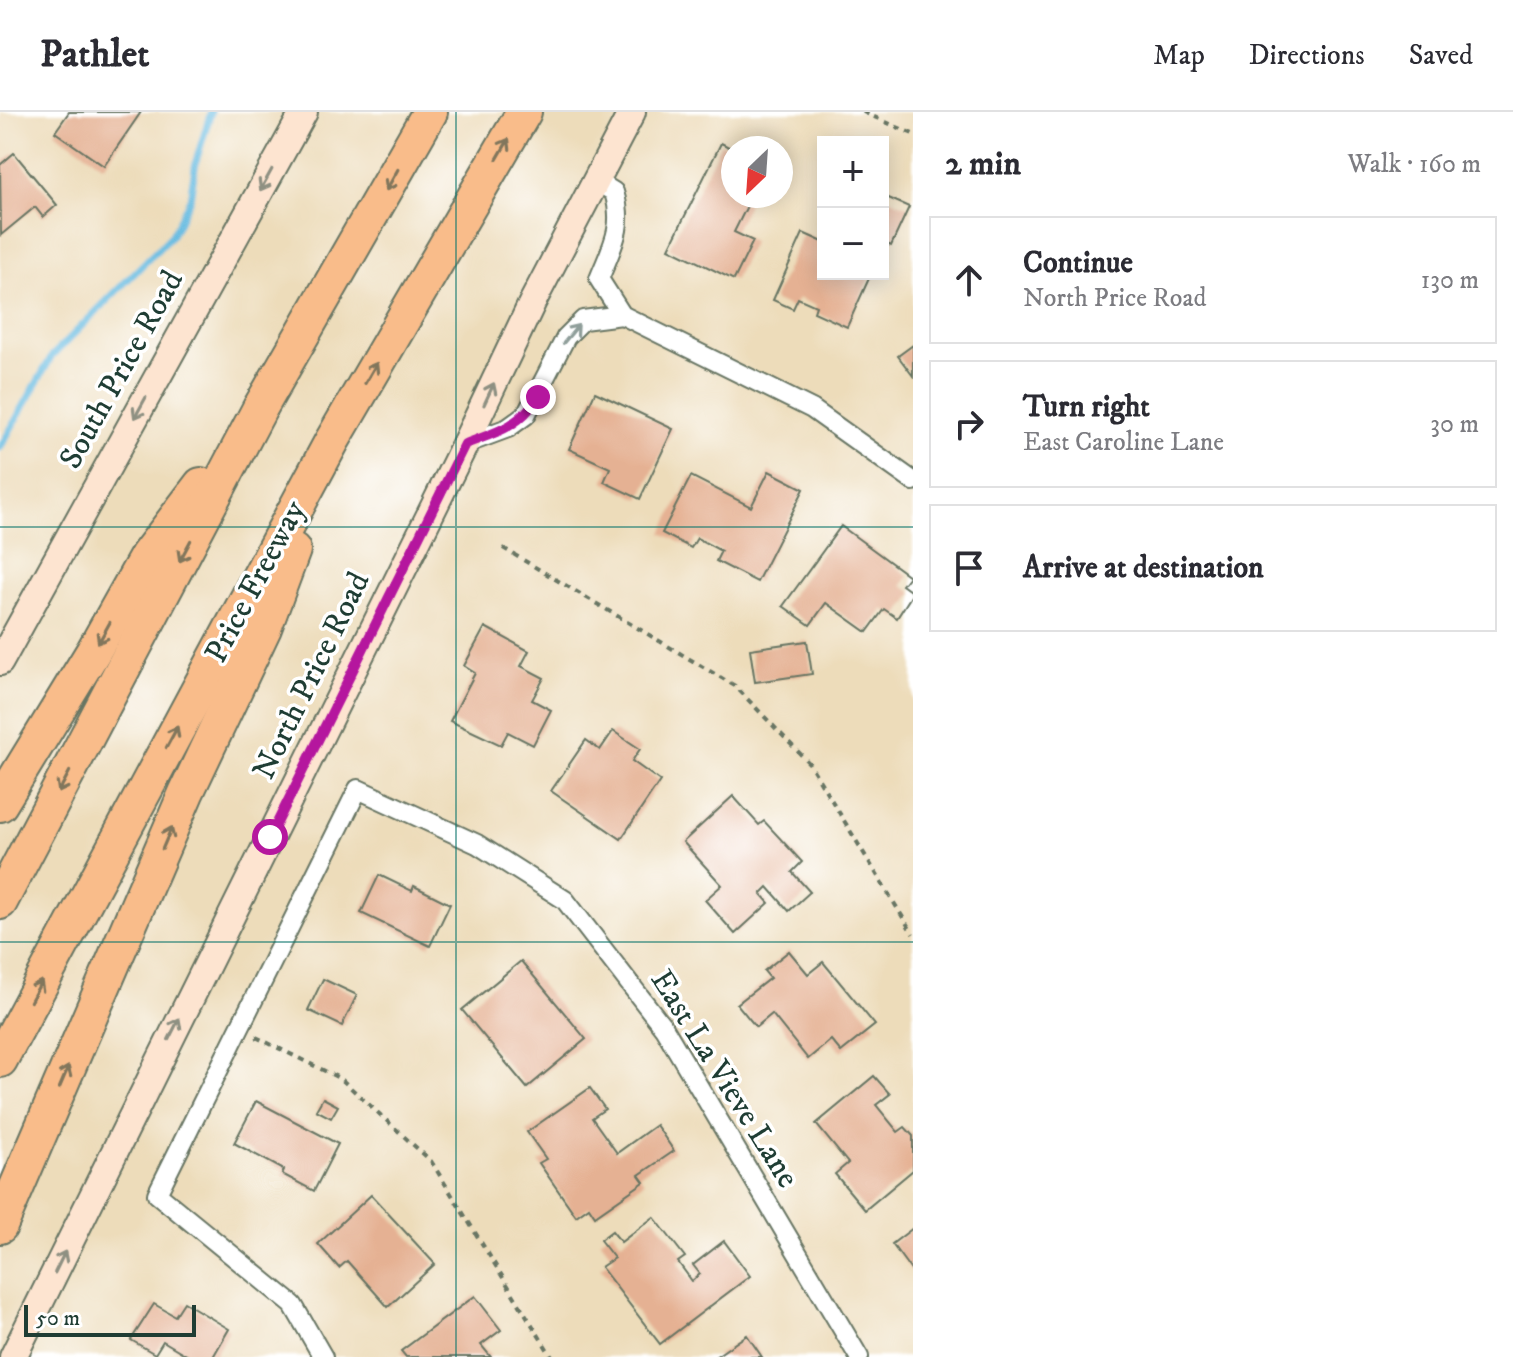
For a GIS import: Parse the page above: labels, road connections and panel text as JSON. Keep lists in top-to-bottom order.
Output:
{
  "streets": {
    "highway": ["Price Freeway"],
    "main road": ["South Price Road", "North Price Road"],
    "street": ["East La Vieve Lane"]
  },
  "one_way": ["South Price Road", "North Price Road"],
  "scale_bar": "50 m",
  "north": "bottom left",
  "page": {
    "header": "Pathlet",
    "nav": ["Map", "Directions", "Saved"],
    "heading": ["2 min", "Walk · 160 m"],
    "map_buttons": ["+", "−"],
    "list": [
      ["Continue", "North Price Road", "130 m"],
      ["Turn right", "East Caroline Lane", "30 m"],
      "Arrive at destination"
    ],
    "scale": "50 m"
  }
}
